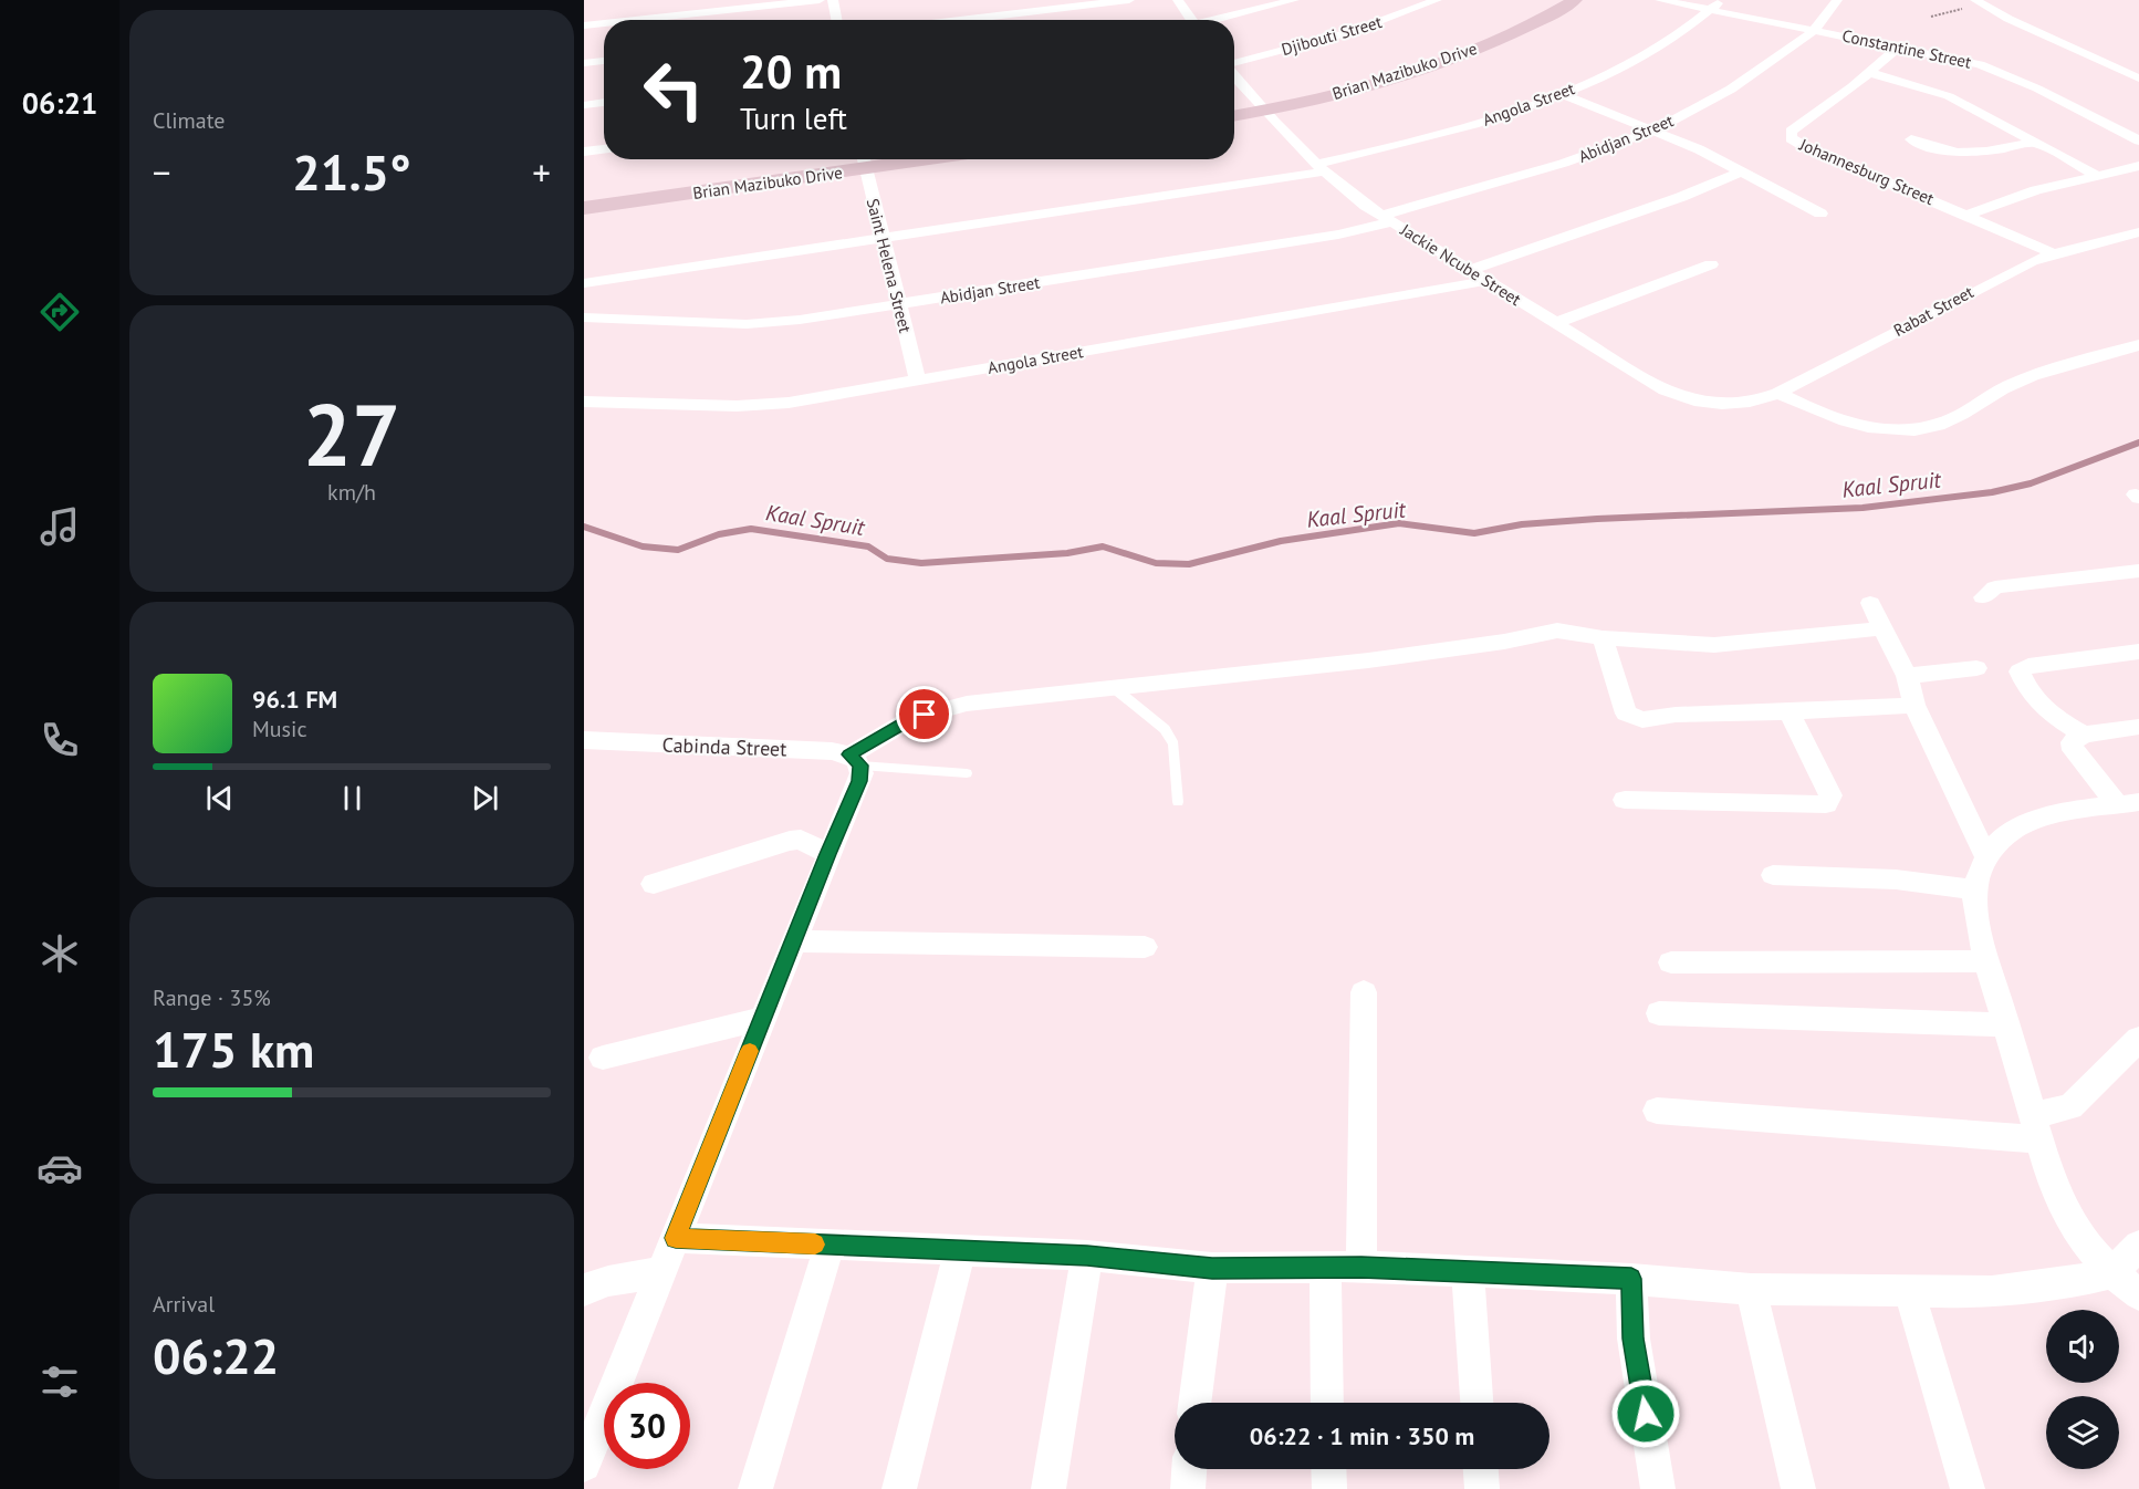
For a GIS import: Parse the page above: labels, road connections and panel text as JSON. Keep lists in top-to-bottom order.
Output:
{
  "streets": {
    "street": [
      "Djibouti Street",
      "Constantine Street",
      "Brian Mazibuko Drive",
      "Angola Street",
      "Abidjan Street",
      "Johannesburg Street",
      "Jackie Ncube Street",
      "Saint Helena Street",
      "Rabat Street",
      "Cabinda Street"
    ]
  },
  "crossings": [
    ["Constantine Street", "Angola Street"],
    ["Constantine Street", "Abidjan Street"],
    ["Constantine Street", "Johannesburg Street"],
    ["Brian Mazibuko Drive", "Jackie Ncube Street"],
    ["Brian Mazibuko Drive", "Saint Helena Street"],
    ["Angola Street", "Jackie Ncube Street"],
    ["Angola Street", "Saint Helena Street"],
    ["Abidjan Street", "Jackie Ncube Street"],
    ["Abidjan Street", "Saint Helena Street"],
    ["Jackie Ncube Street", "Rabat Street"]
  ],
  "water": ["Kaal Spruit"],
  "page": {
    "tabs": "06:21",
    "tile": [
      "Climate",
      ["27", "km/h"],
      ["Range · 35%", "175 km"],
      ["Arrival", "06:22"]
    ],
    "turn": ["20 m", "Turn left"],
    "heat": ["−", "21.5°", "+"],
    "song": ["96.1 FM", "Music"],
    "limit": "30",
    "trip": "06:22 · 1 min · 350 m"
  }
}
